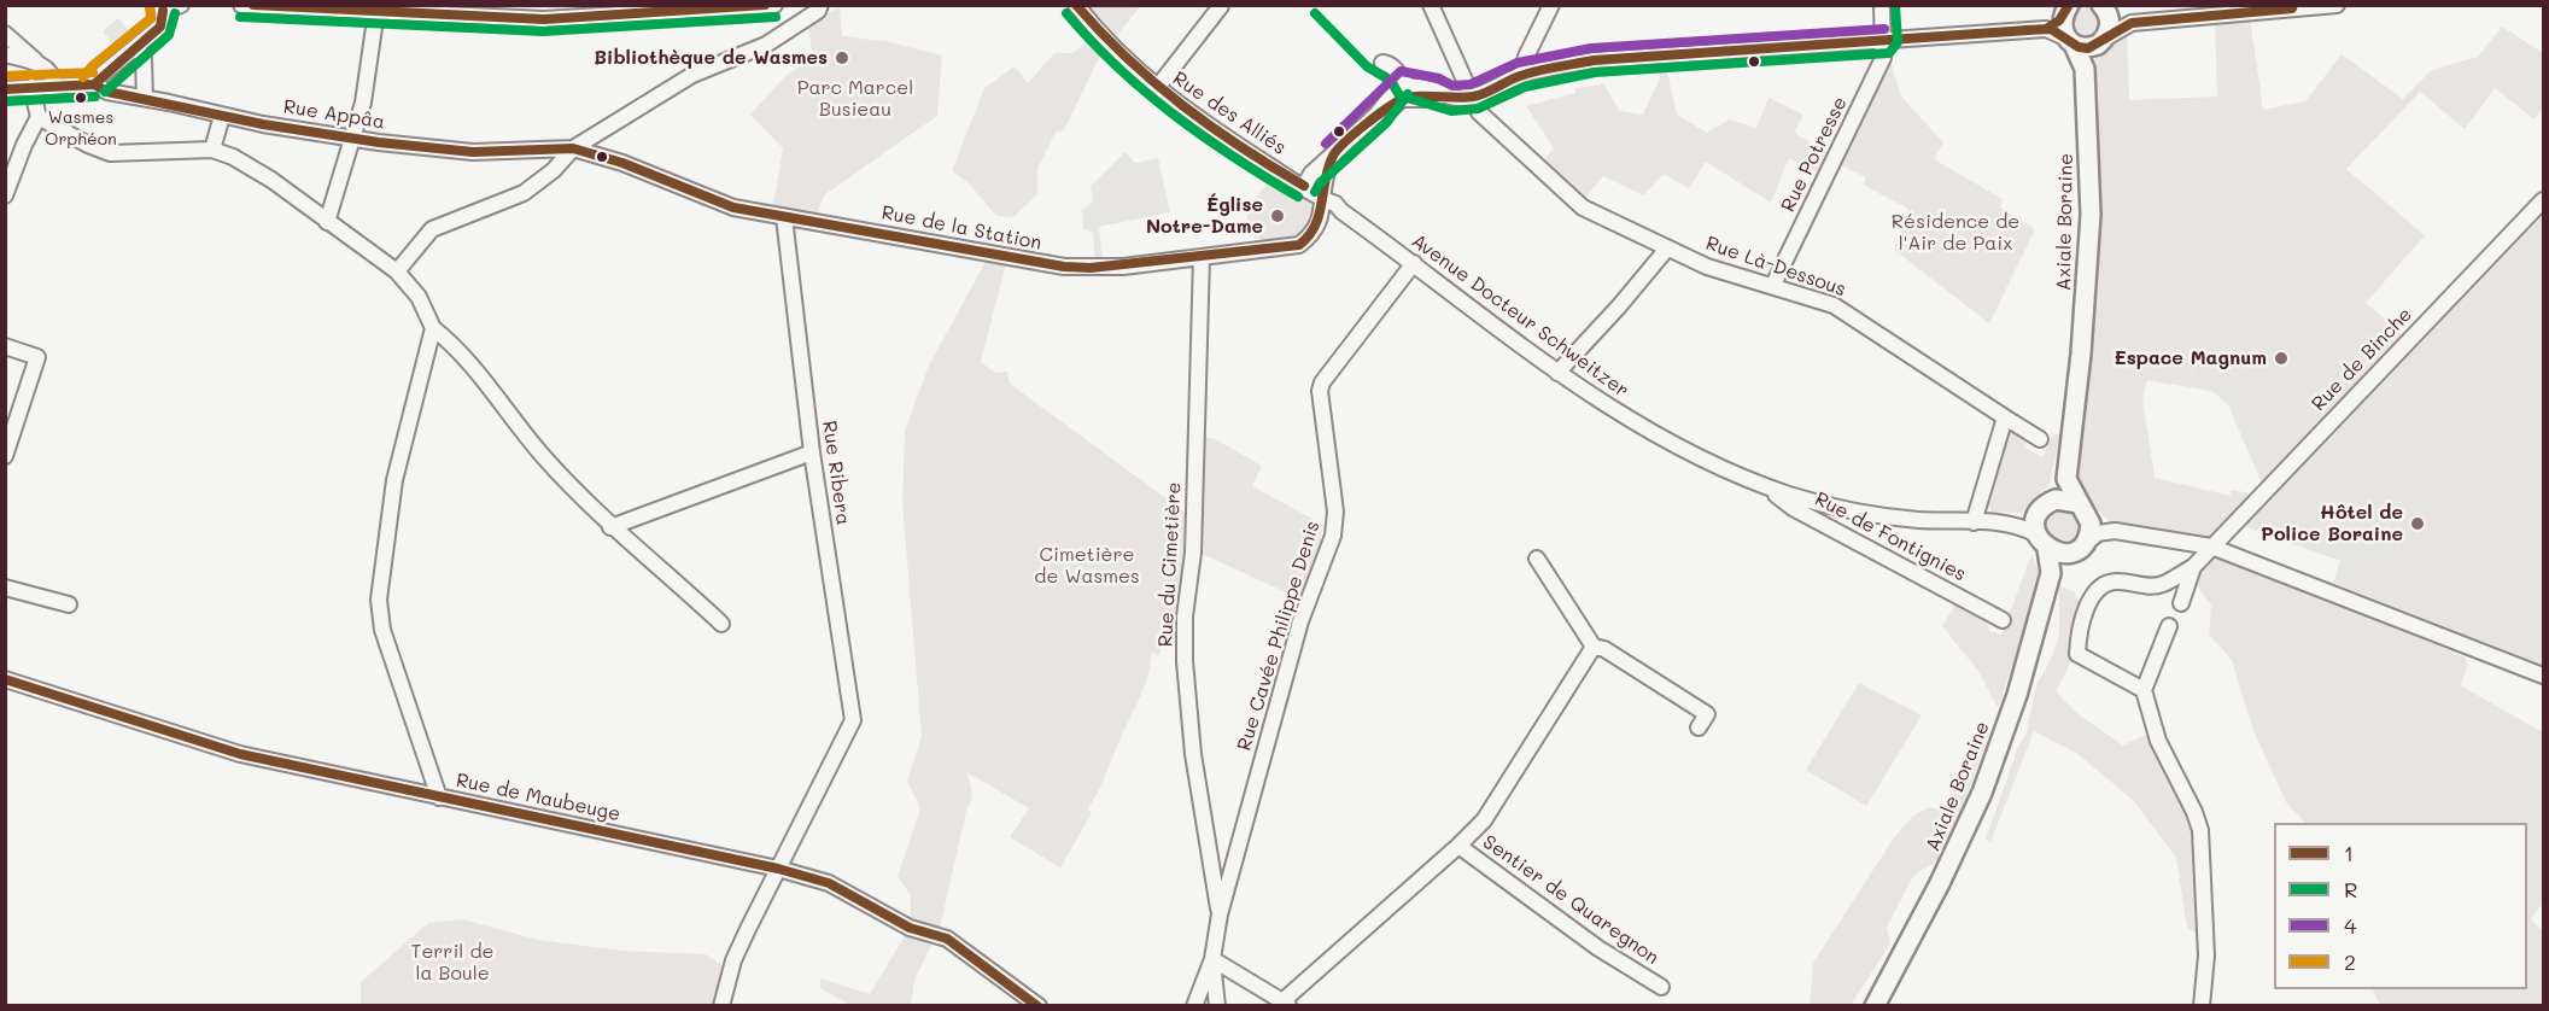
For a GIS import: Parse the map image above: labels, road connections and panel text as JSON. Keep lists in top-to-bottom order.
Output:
{
  "streets": {
    "main road": ["Axiale Boraine"],
    "street": [
      "Rue des Alliés",
      "Rue Appâa",
      "Rue Potresse",
      "Rue de la Station",
      "Rue Là-Dessous",
      "Avenue Docteur Schweitzer",
      "Rue de Binche",
      "Rue Ribera",
      "Rue de Fontignies",
      "Rue du Cimetière",
      "Rue Cavée Philippe Denis",
      "Rue de Maubeuge",
      "Sentier de Quaregnon"
    ]
  },
  "crossings": [
    ["Rue Appâa", "Rue de la Station"],
    ["Rue Potresse", "Rue Là-Dessous"],
    ["Rue de la Station", "Avenue Docteur Schweitzer"],
    ["Rue de la Station", "Rue Ribera"],
    ["Rue de la Station", "Rue du Cimetière"],
    ["Avenue Docteur Schweitzer", "Rue de Fontignies"],
    ["Avenue Docteur Schweitzer", "Rue Cavée Philippe Denis"],
    ["Rue Ribera", "Rue de Maubeuge"],
    ["Rue du Cimetière", "Rue Cavée Philippe Denis"]
  ],
  "parks": [
    "Parc Marcel Busieau",
    "Résidence de l'Air de Paix",
    "Cimetière de Wasmes",
    "Terril de la Boule"
  ],
  "places": [
    "Bibliothèque de Wasmes",
    "Wasmes Orphéon",
    "Église Notre-Dame",
    "Espace Magnum",
    "Hôtel de Police Boraine"
  ],
  "lines": [
    "transit line 1",
    "transit line R",
    "transit line 2",
    "transit line 4"
  ],
  "legend": [
    "1",
    "R",
    "4",
    "2"
  ]
}
